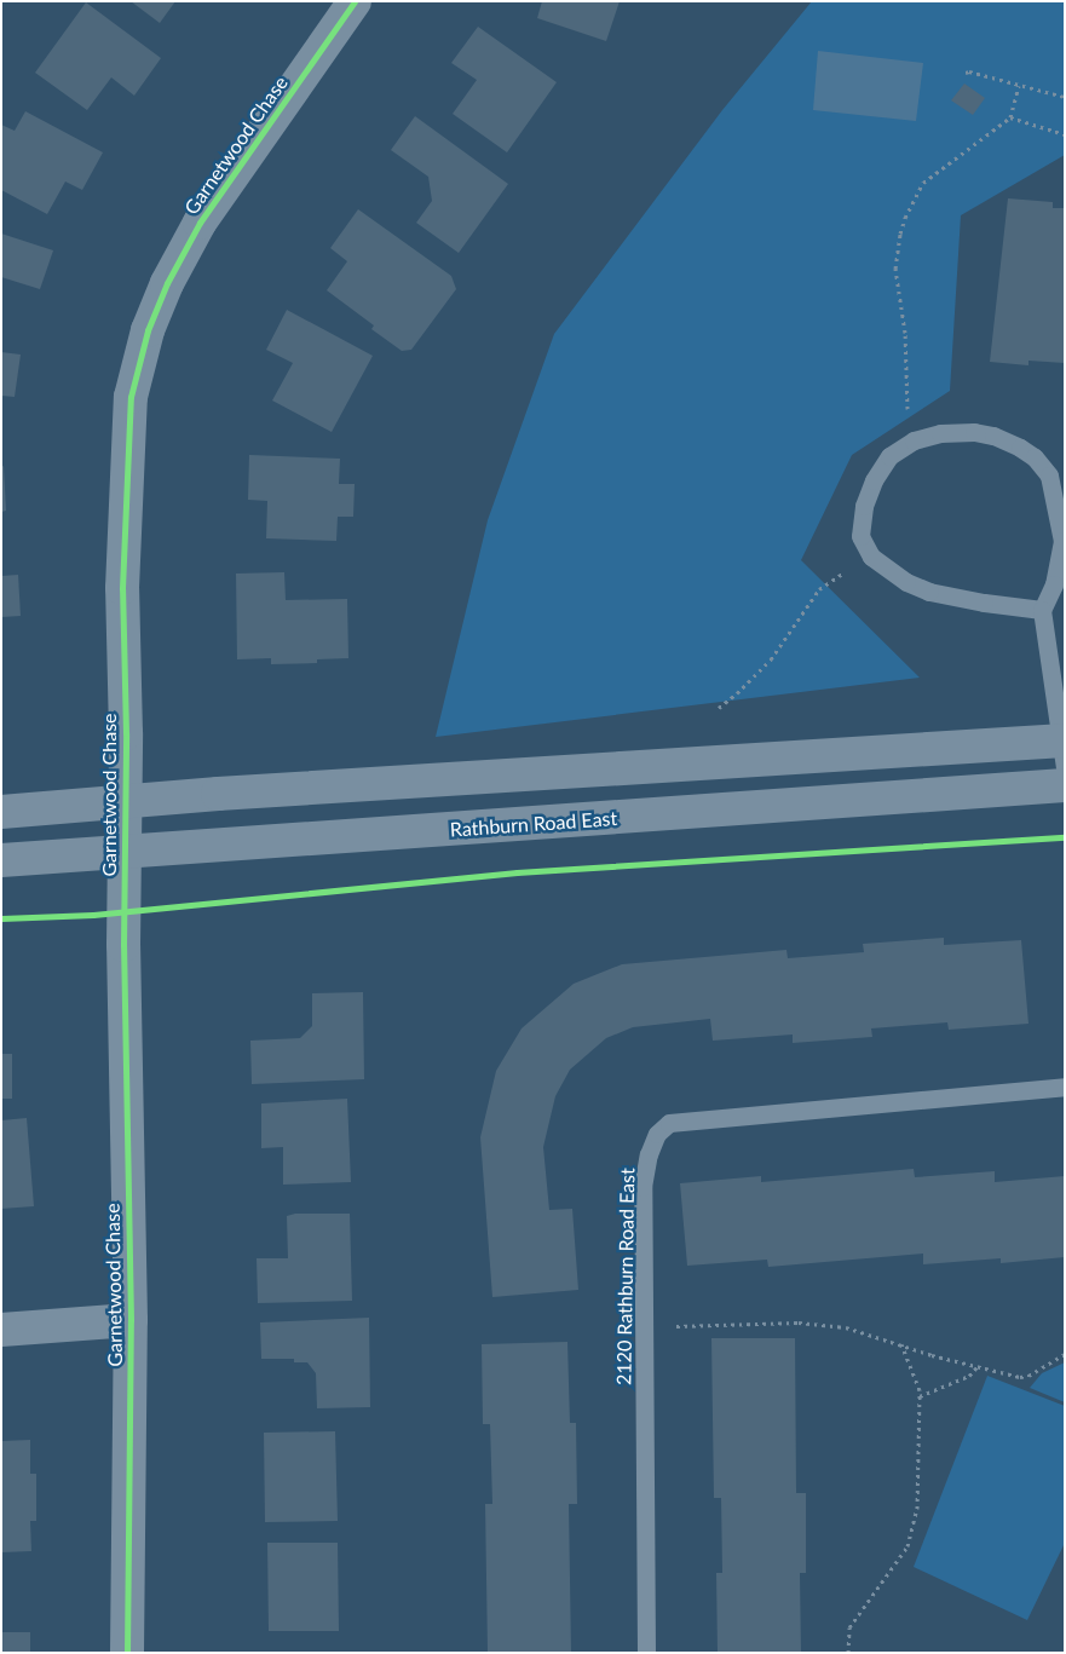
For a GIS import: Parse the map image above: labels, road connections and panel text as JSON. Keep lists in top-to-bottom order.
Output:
{
  "streets": {
    "street": ["Garnetwood Chase", "Rathburn Road East"],
    "lane": ["2120 Rathburn Road East"]
  },
  "crossings": [
    ["Garnetwood Chase", "Rathburn Road East"]
  ]
}
